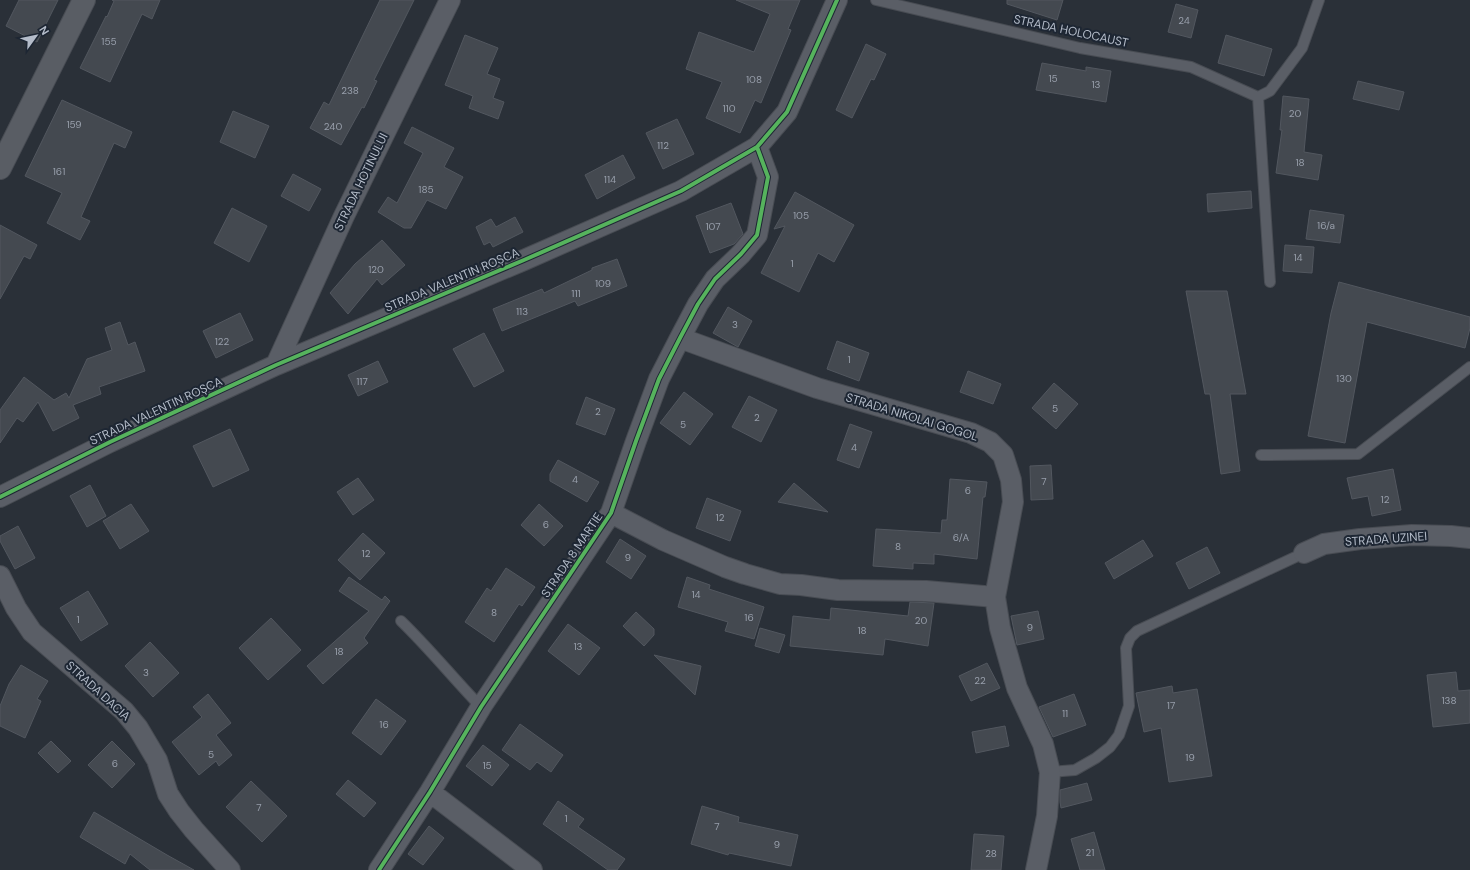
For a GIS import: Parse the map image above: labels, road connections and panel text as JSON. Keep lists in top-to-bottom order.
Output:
{
  "streets": {
    "street": [
      "STRADA HOTINULUI",
      "STRADA VALENTIN ROȘCA",
      "STRADA NIKOLAI GOGOL",
      "STRADA UZINEI",
      "STRADA 8 MARTIE",
      "STRADA DACIA"
    ],
    "lane": ["STRADA HOLOCAUST"]
  },
  "crossings": [
    ["STRADA HOTINULUI", "STRADA VALENTIN ROȘCA"],
    ["STRADA VALENTIN ROȘCA", "STRADA 8 MARTIE"],
    ["STRADA NIKOLAI GOGOL", "STRADA 8 MARTIE"]
  ],
  "house_numbers": [
    "24",
    "155",
    "15",
    "108",
    "13",
    "238",
    "110",
    "20",
    "159",
    "240",
    "112",
    "18",
    "161",
    "114",
    "185",
    "105",
    "16/a",
    "107",
    "14",
    "1",
    "120",
    "109",
    "111",
    "113",
    "3",
    "122",
    "1",
    "130",
    "117",
    "5",
    "2",
    "2",
    "5",
    "4",
    "4",
    "7",
    "6",
    "12",
    "12",
    "6",
    "6/A",
    "8",
    "12",
    "9",
    "14",
    "8",
    "16",
    "1",
    "20",
    "9",
    "18",
    "13",
    "18",
    "3",
    "22",
    "138",
    "17",
    "11",
    "16",
    "5",
    "19",
    "6",
    "15",
    "7",
    "1",
    "7",
    "9",
    "21",
    "28"
  ],
  "north": "top right"
}
